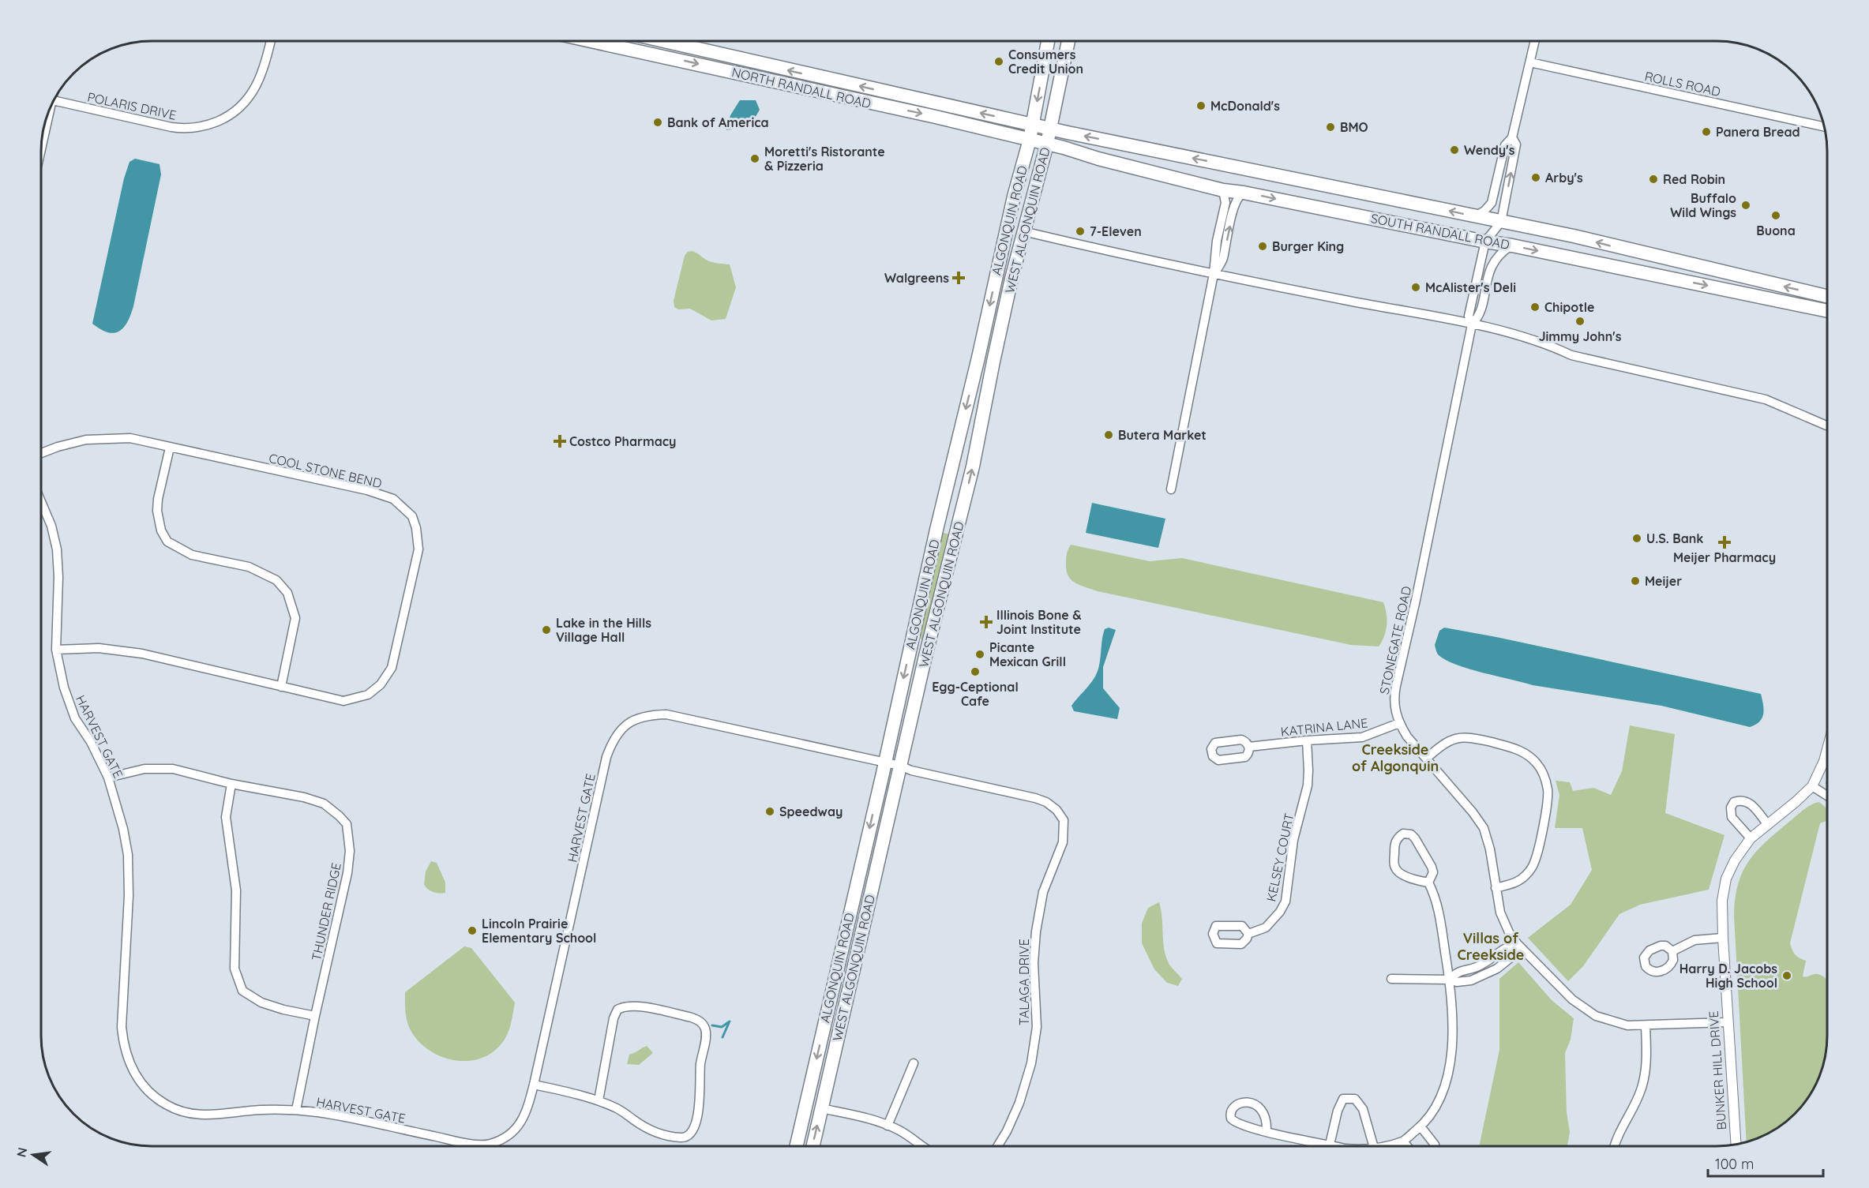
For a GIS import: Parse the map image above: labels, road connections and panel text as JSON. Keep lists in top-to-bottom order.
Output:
{
  "streets": {
    "main road": [
      "NORTH RANDALL ROAD",
      "ALGONQUIN ROAD",
      "WEST ALGONQUIN ROAD",
      "SOUTH RANDALL ROAD"
    ],
    "street": [
      "ROLLS ROAD",
      "POLARIS DRIVE",
      "COOL STONE BEND",
      "STONEGATE ROAD",
      "KATRINA LANE",
      "HARVEST GATE",
      "KELSEY COURT",
      "THUNDER RIDGE",
      "TALAGA DRIVE",
      "BUNKER HILL DRIVE"
    ]
  },
  "crossings": [
    ["ROLLS ROAD", "STONEGATE ROAD"],
    ["NORTH RANDALL ROAD", "ALGONQUIN ROAD"],
    ["NORTH RANDALL ROAD", "WEST ALGONQUIN ROAD"],
    ["NORTH RANDALL ROAD", "SOUTH RANDALL ROAD"],
    ["ALGONQUIN ROAD", "HARVEST GATE"],
    ["ALGONQUIN ROAD", "TALAGA DRIVE"],
    ["WEST ALGONQUIN ROAD", "SOUTH RANDALL ROAD"],
    ["WEST ALGONQUIN ROAD", "TALAGA DRIVE"],
    ["SOUTH RANDALL ROAD", "STONEGATE ROAD"],
    ["COOL STONE BEND", "HARVEST GATE"],
    ["STONEGATE ROAD", "KATRINA LANE"],
    ["STONEGATE ROAD", "BUNKER HILL DRIVE"],
    ["KATRINA LANE", "KELSEY COURT"],
    ["HARVEST GATE", "THUNDER RIDGE"],
    ["HARVEST GATE", "TALAGA DRIVE"]
  ],
  "one_way": ["ALGONQUIN ROAD", "WEST ALGONQUIN ROAD"],
  "districts": ["Creekside of Algonquin", "Villas of Creekside"],
  "places": {
    "other": [
      "Consumers Credit Union",
      "McDonald's",
      "Bank of America",
      "BMO",
      "Panera Bread",
      "Wendy's",
      "Moretti's Ristorante & Pizzeria",
      "Arby's",
      "Red Robin",
      "Buffalo Wild Wings",
      "Buona",
      "7-Eleven",
      "Burger King",
      "McAlister's Deli",
      "Chipotle",
      "Jimmy John's",
      "Butera Market",
      "U.S. Bank",
      "Meijer",
      "Lake in the Hills Village Hall",
      "Picante Mexican Grill",
      "Egg-Ceptional Cafe",
      "Speedway",
      "Lincoln Prairie Elementary School",
      "Harry D. Jacobs High School"
    ],
    "health": [
      "Walgreens",
      "Costco Pharmacy",
      "Meijer Pharmacy",
      "Illinois Bone & Joint Institute"
    ]
  },
  "scale_bar": "100 m",
  "north": "left"
}
